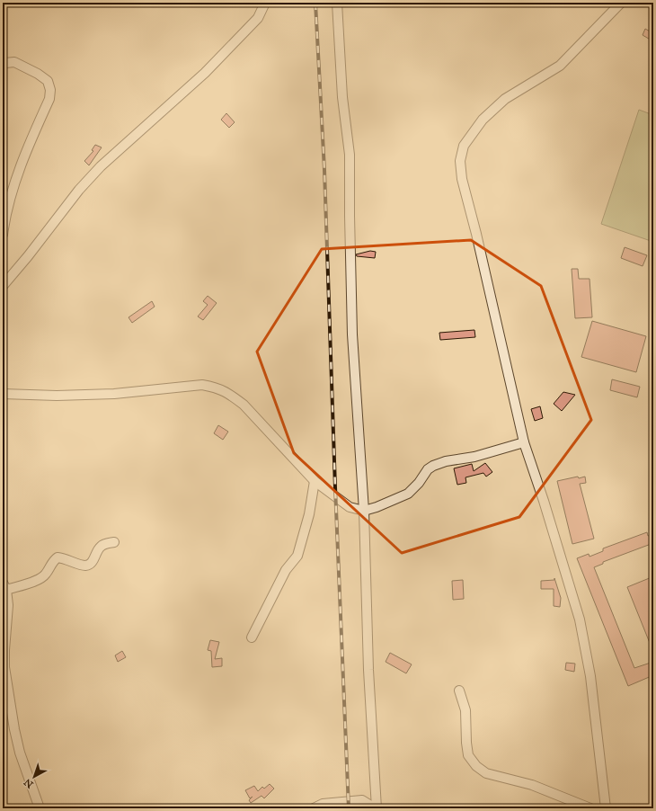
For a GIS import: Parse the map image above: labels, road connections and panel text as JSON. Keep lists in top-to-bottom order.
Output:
{
  "north": "bottom left"
}
